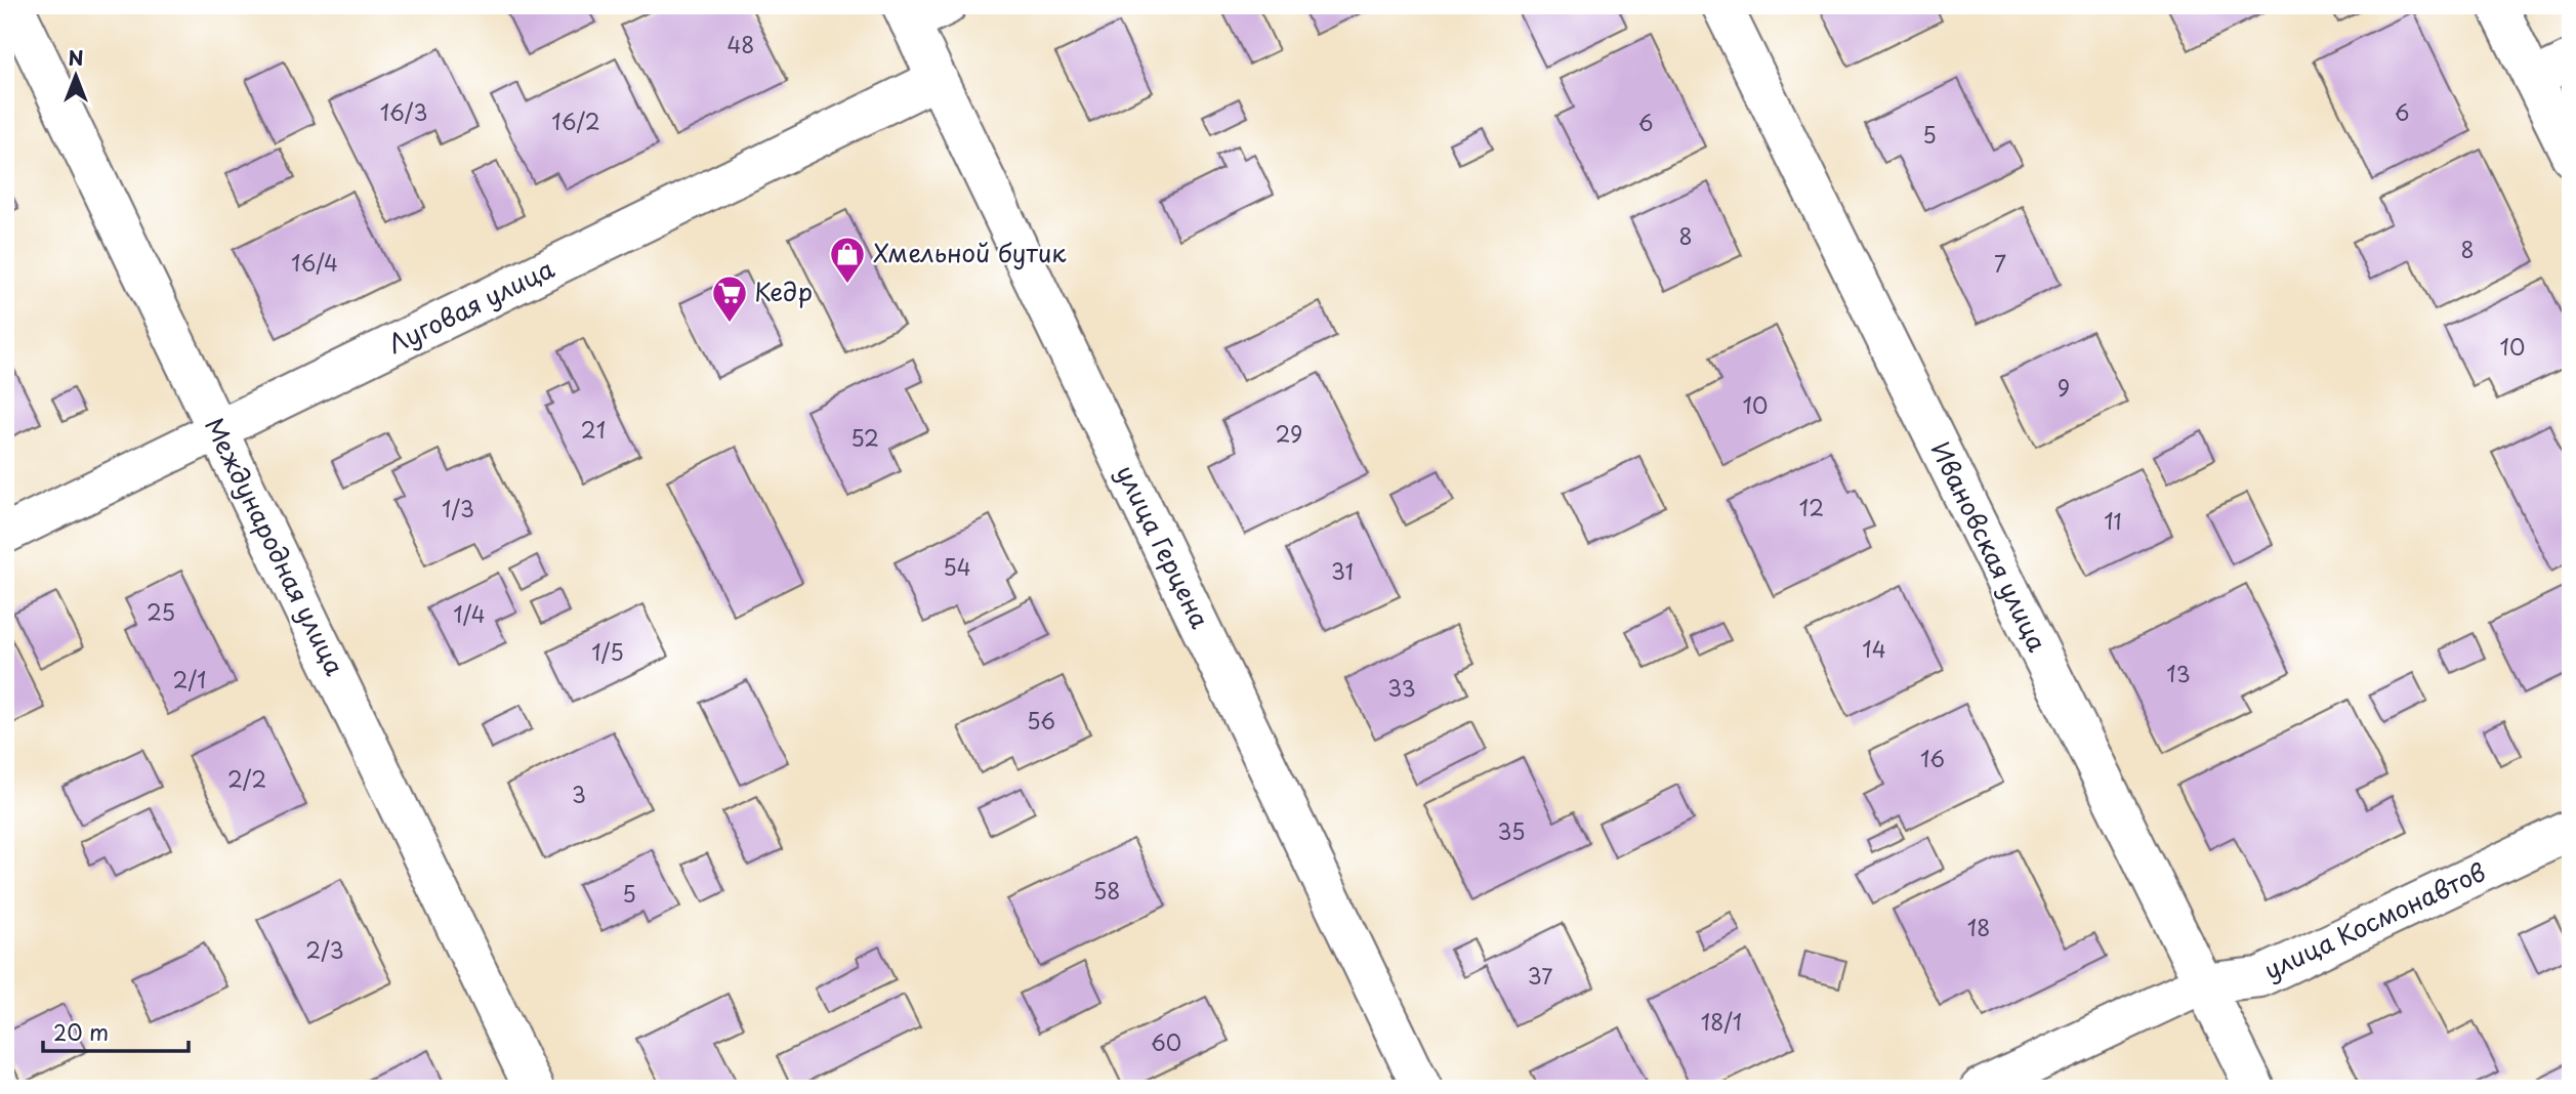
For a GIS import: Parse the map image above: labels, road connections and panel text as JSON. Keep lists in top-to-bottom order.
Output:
{
  "streets": {
    "street": [
      "Луговая улица",
      "Международная улица",
      "улица Герцена",
      "Ивановская улица",
      "улица Космонавтов"
    ]
  },
  "crossings": [
    ["Луговая улица", "Международная улица"],
    ["Луговая улица", "улица Герцена"],
    ["Ивановская улица", "улица Космонавтов"]
  ],
  "places": {
    "shop": ["Хмельной бутик"],
    "supermarket": ["Кедр"]
  },
  "house_numbers": [
    "48",
    "16/3",
    "6",
    "16/2",
    "6",
    "5",
    "8",
    "8",
    "16/4",
    "7",
    "10",
    "9",
    "10",
    "21",
    "29",
    "52",
    "12",
    "1/3",
    "11",
    "54",
    "31",
    "25",
    "1/4",
    "14",
    "1/5",
    "13",
    "2/1",
    "33",
    "56",
    "16",
    "2/2",
    "3",
    "35",
    "58",
    "5",
    "18",
    "2/3",
    "37",
    "18/1",
    "60"
  ],
  "scale_bar": "20 m",
  "north": "top"
}
